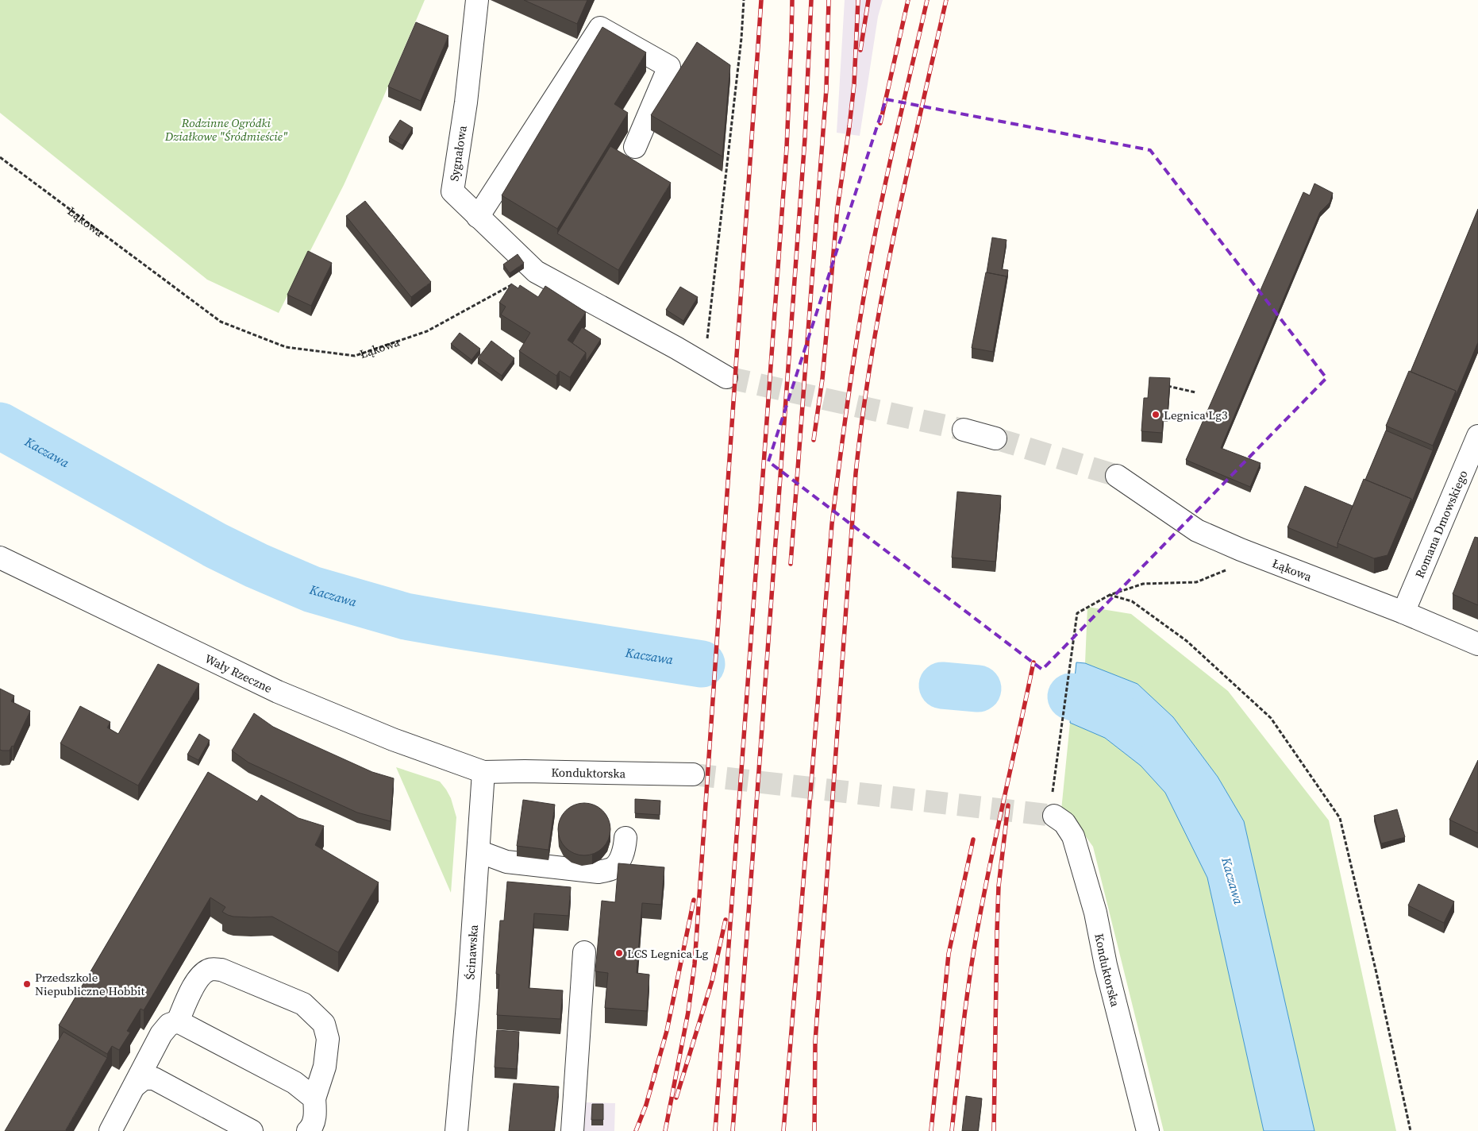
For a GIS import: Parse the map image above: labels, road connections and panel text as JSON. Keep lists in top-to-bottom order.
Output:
{
  "streets": {
    "street": [
      "Sygnałowa",
      "Łąkowa",
      "Romana Dmowskiego",
      "Wały Rzeczne",
      "Konduktorska",
      "Ścinawska"
    ]
  },
  "crossings": [
    ["Sygnałowa", "Łąkowa"],
    ["Łąkowa", "Romana Dmowskiego"],
    ["Wały Rzeczne", "Konduktorska"],
    ["Wały Rzeczne", "Ścinawska"],
    ["Konduktorska", "Ścinawska"]
  ],
  "water": ["Kaczawa"],
  "parks": ["Rodzinne Ogródki Działkowe \"Śródmieście\""],
  "places": ["Legnica Lg3", "LCS Legnica Lg", "Przedszkole Niepubliczne Hobbit"]
}
